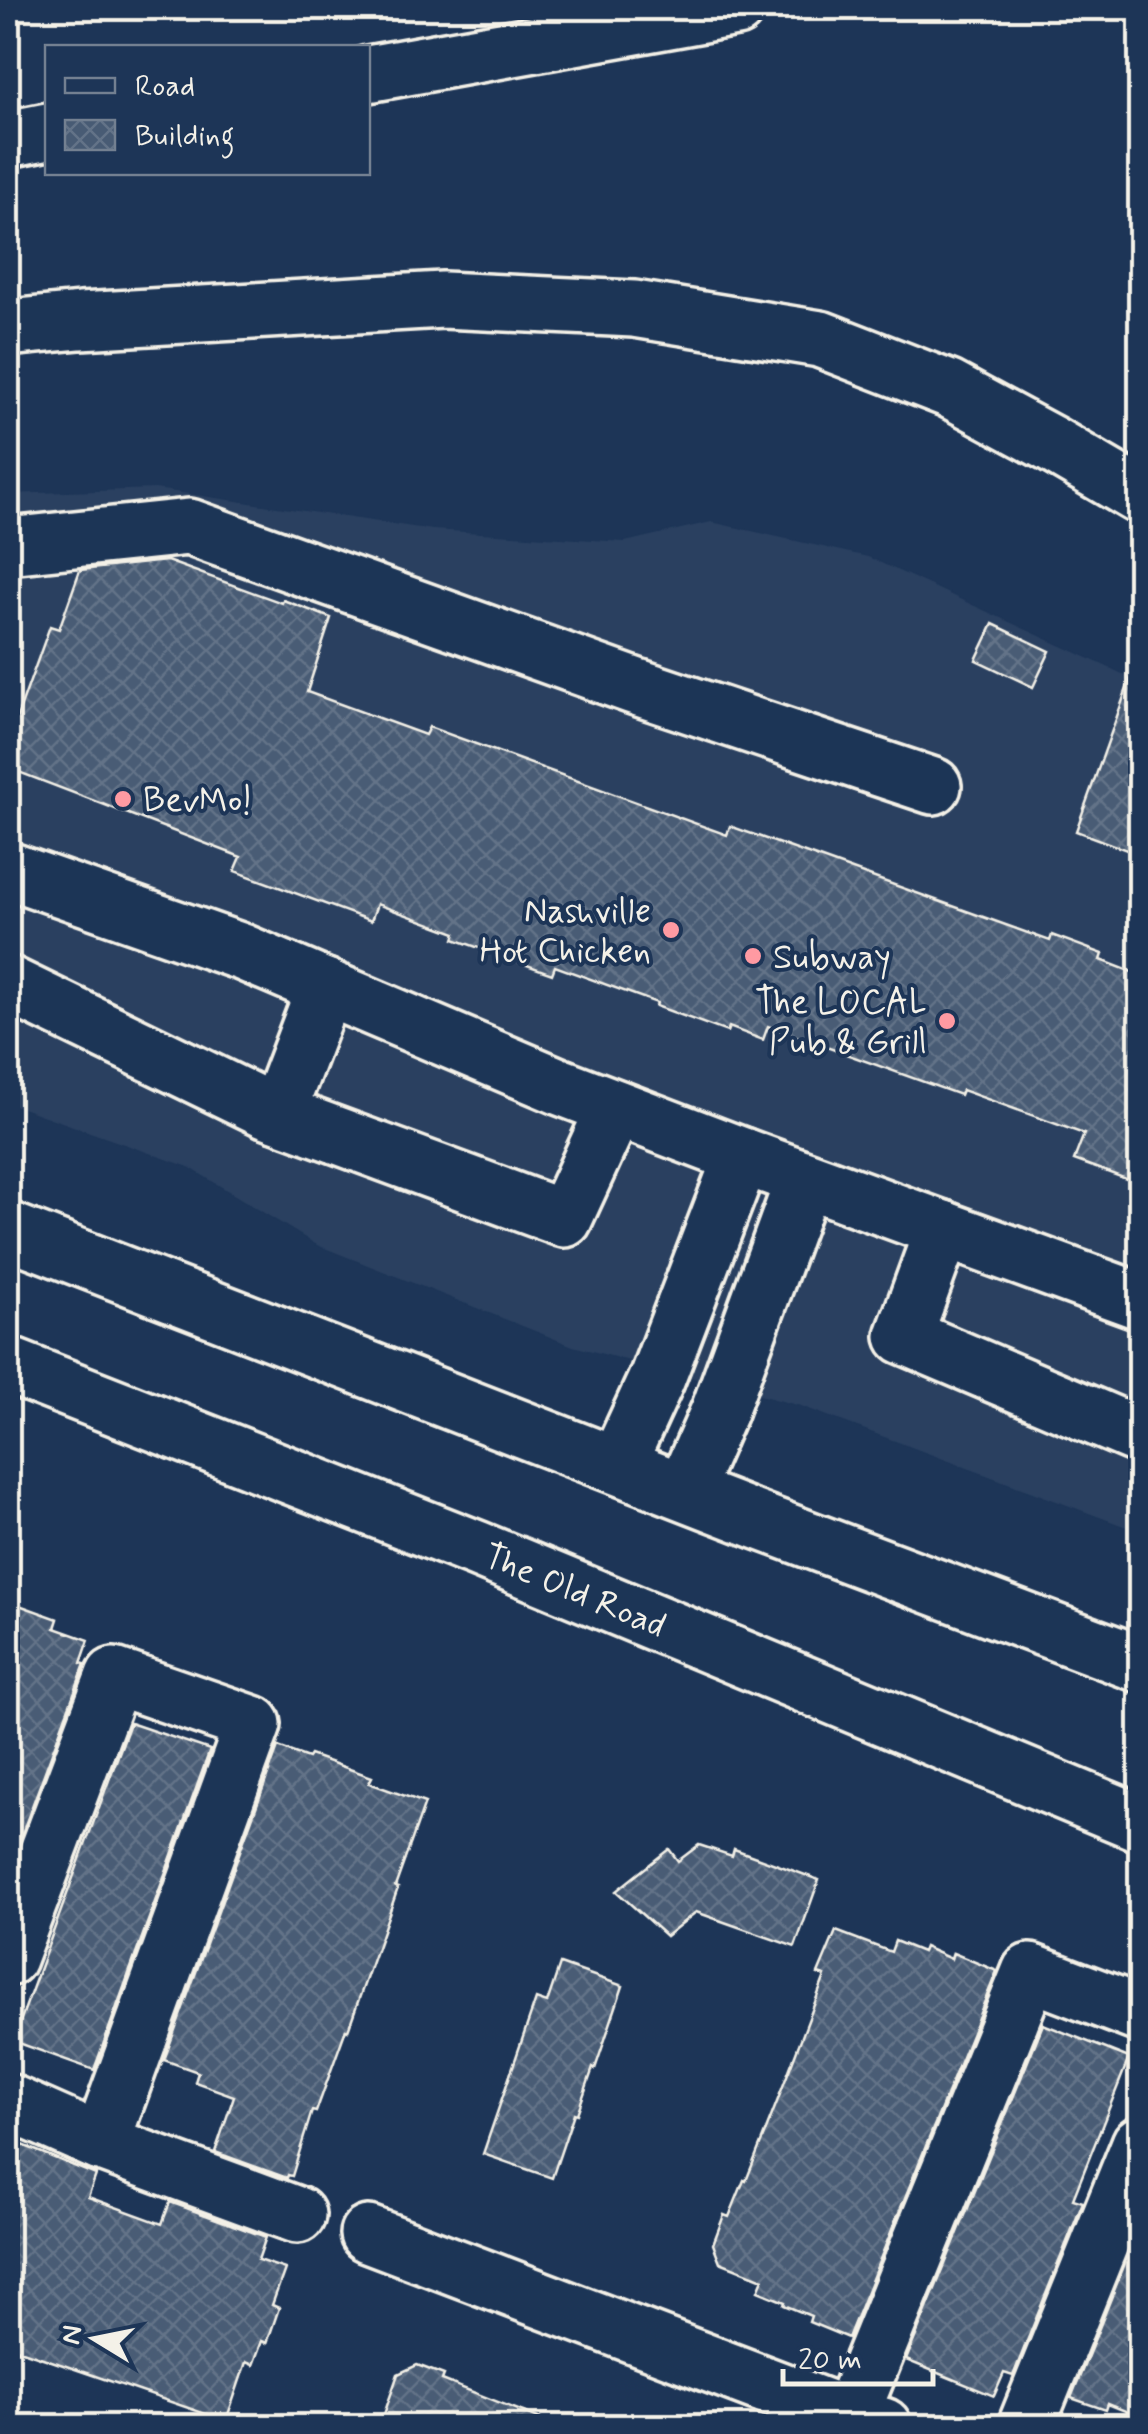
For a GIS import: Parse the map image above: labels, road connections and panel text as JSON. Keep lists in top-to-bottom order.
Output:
{
  "streets": {
    "main road": ["The Old Road"]
  },
  "places": [
    "BevMo!",
    "Nashville Hot Chicken",
    "Subway",
    "The LOCAL Pub & Grill"
  ],
  "legend": ["Road", "Building"],
  "scale_bar": "20 m",
  "north": "left"
}
